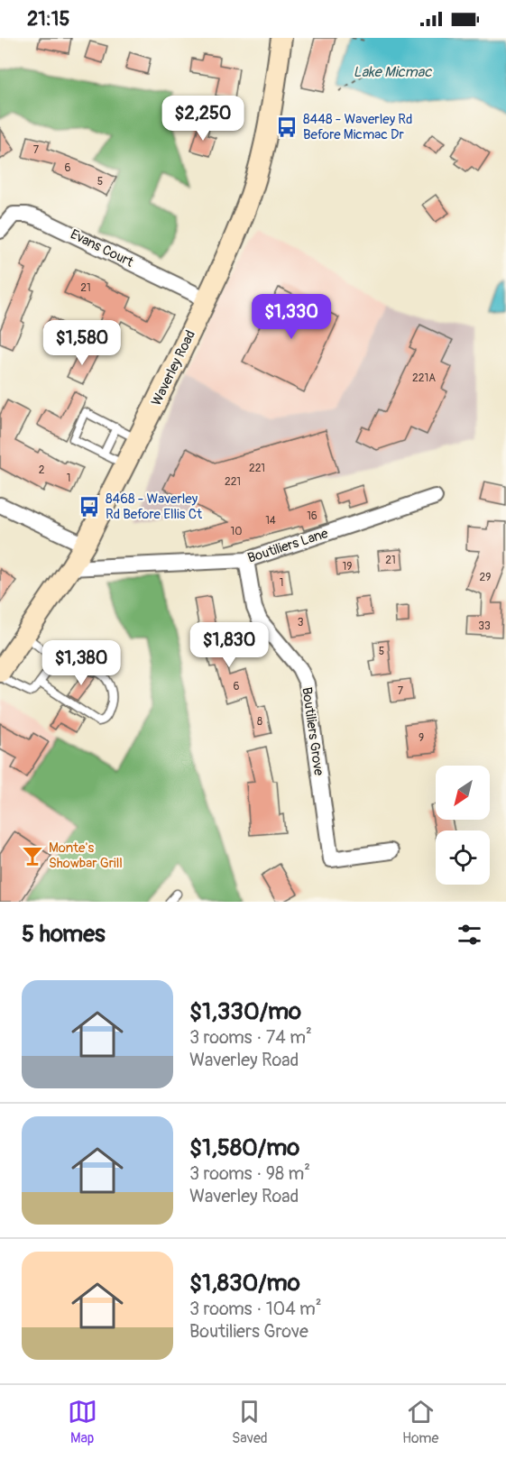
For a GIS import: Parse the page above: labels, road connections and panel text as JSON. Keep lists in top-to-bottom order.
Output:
{
  "streets": {
    "main road": ["Waverley Road"],
    "street": ["Evans Court", "Boutiliers Lane", "Boutiliers Grove"]
  },
  "crossings": [
    ["Evans Court", "Waverley Road"],
    ["Waverley Road", "Boutiliers Lane"],
    ["Boutiliers Lane", "Boutiliers Grove"]
  ],
  "water": ["Lake Micmac"],
  "places": {
    "bus stop": ["8448 - Waverley Rd Before Micmac Dr", "8468 - Waverley Rd Before Ellis Ct"],
    "bar": ["Monte's Showbar Grill"]
  },
  "house_numbers": [
    "7",
    "6",
    "5",
    "21",
    "221A",
    "221",
    "2",
    "1",
    "221",
    "16",
    "14",
    "10",
    "21",
    "19",
    "29",
    "1",
    "3",
    "33",
    "5",
    "6",
    "7",
    "8",
    "9"
  ],
  "north": "bottom left",
  "page": {
    "status": "21:15",
    "price": [
      "$2,250",
      "$1,330",
      "$1,580",
      "$1,830",
      "$1,380"
    ],
    "heading": "5 homes",
    "list": [
      {
        "name": "$1,330/mo",
        "note": "3 rooms · 74 m² · Waverley Road"
      },
      {
        "name": "$1,580/mo",
        "note": "3 rooms · 98 m² · Waverley Road"
      },
      {
        "name": "$1,830/mo",
        "note": "3 rooms · 104 m² · Boutiliers Grove"
      }
    ],
    "tabs": ["Map", "Saved", "Home"]
  }
}
